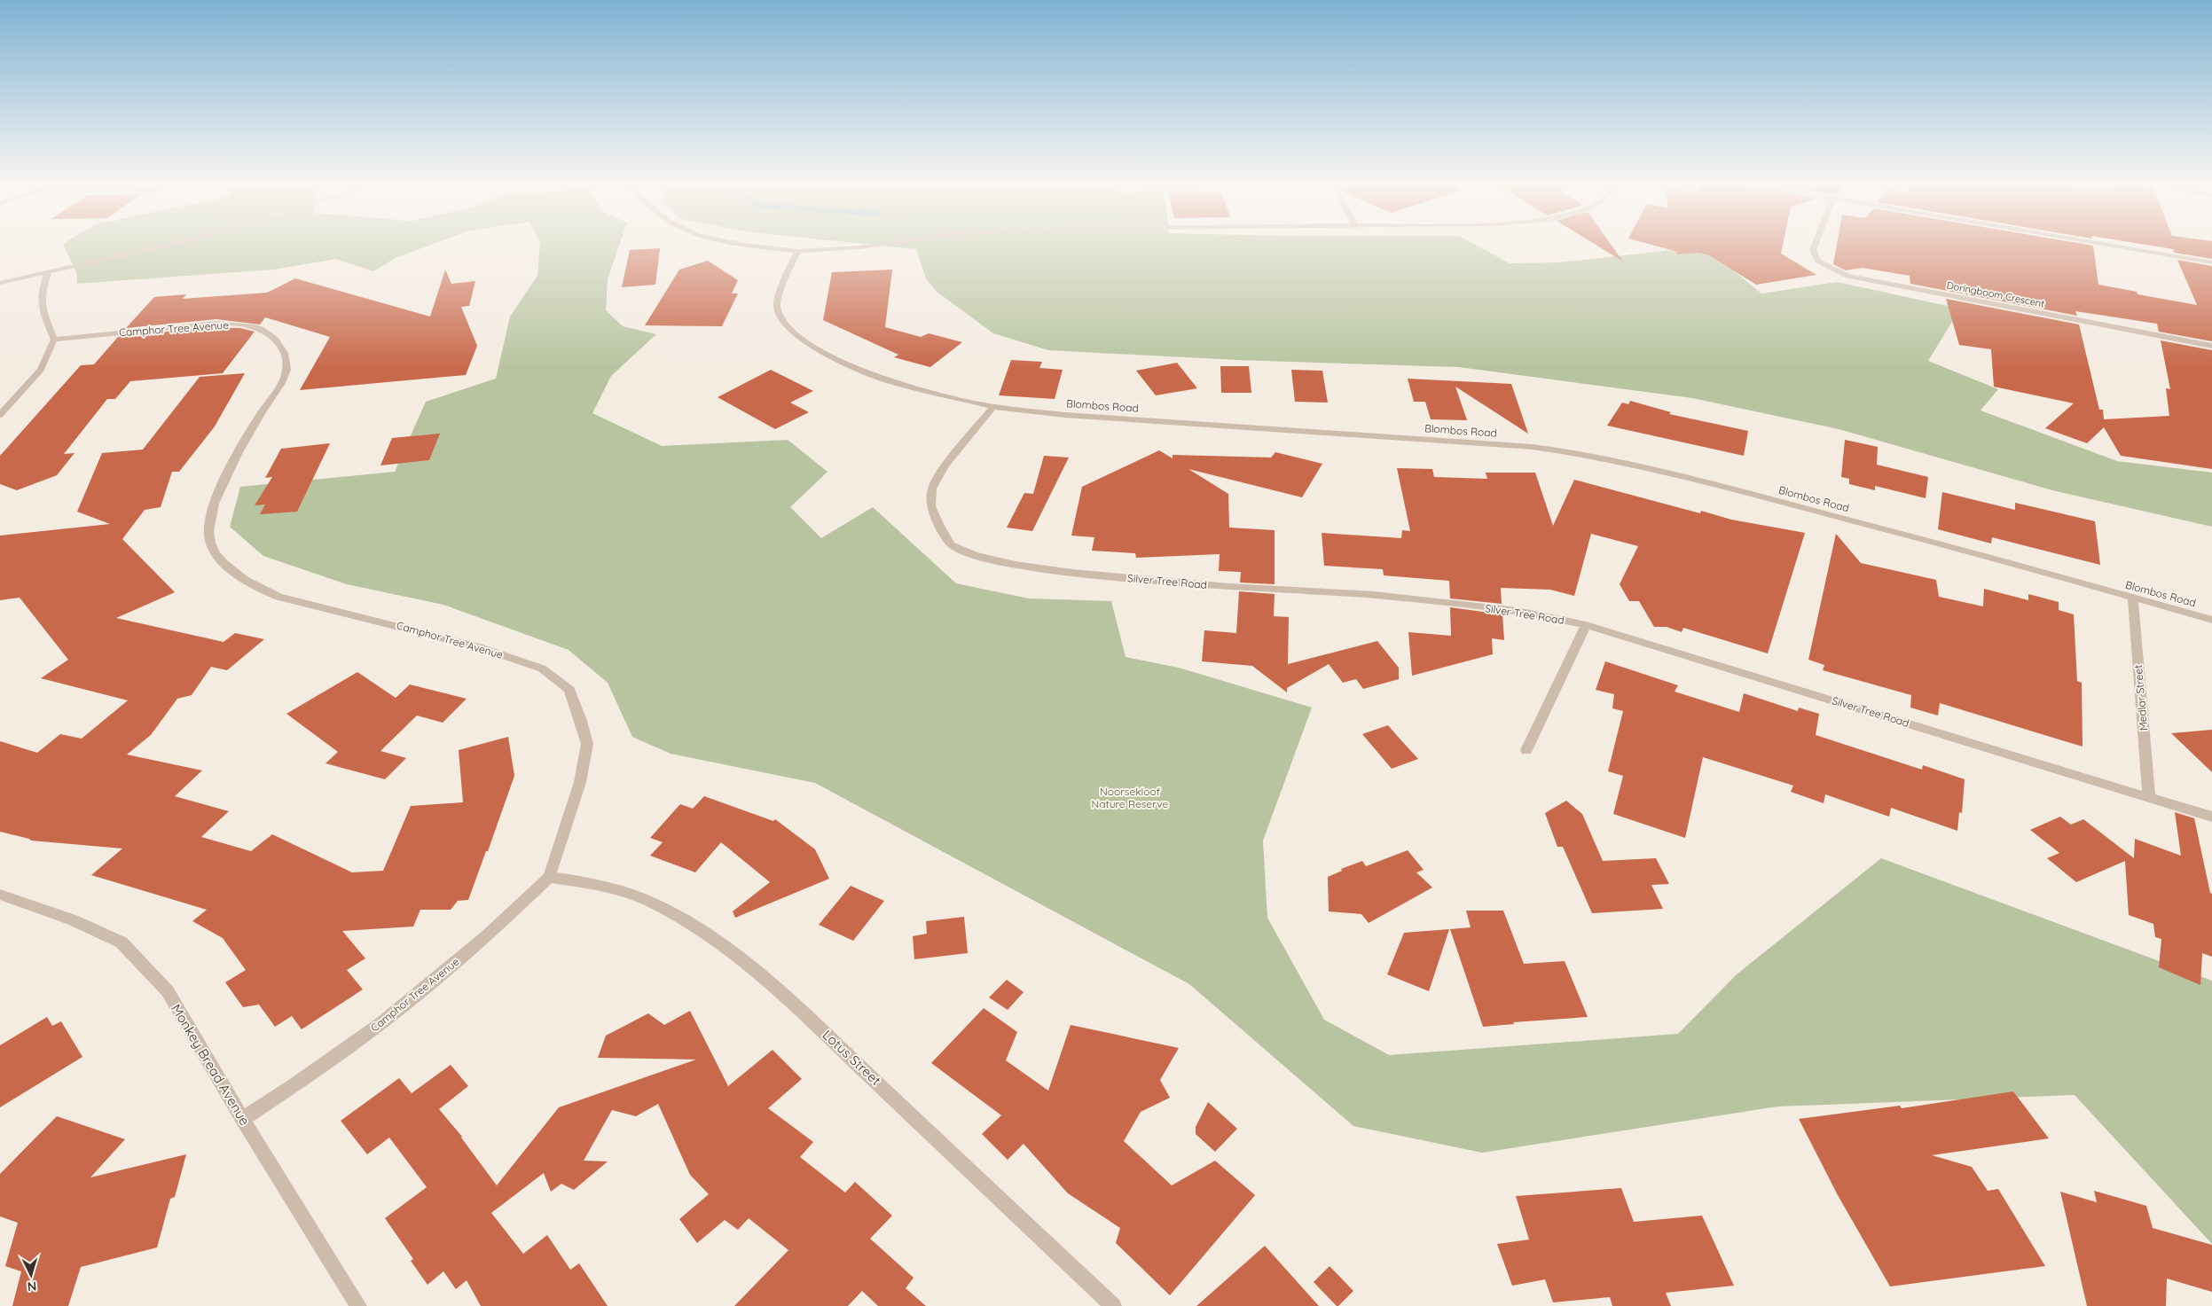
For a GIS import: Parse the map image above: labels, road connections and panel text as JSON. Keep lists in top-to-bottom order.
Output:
{
  "streets": {
    "street": [
      "Doringboom Crescent",
      "Camphor Tree Avenue",
      "Blombos Road",
      "Silver Tree Road",
      "Medlar Street",
      "Lotus Street",
      "Monkey Bread Avenue"
    ]
  },
  "crossings": [
    ["Camphor Tree Avenue", "Lotus Street"],
    ["Camphor Tree Avenue", "Monkey Bread Avenue"],
    ["Blombos Road", "Silver Tree Road"],
    ["Blombos Road", "Medlar Street"],
    ["Silver Tree Road", "Medlar Street"]
  ],
  "parks": ["Noorsekloof Nature Reserve"],
  "north": "bottom"
}
